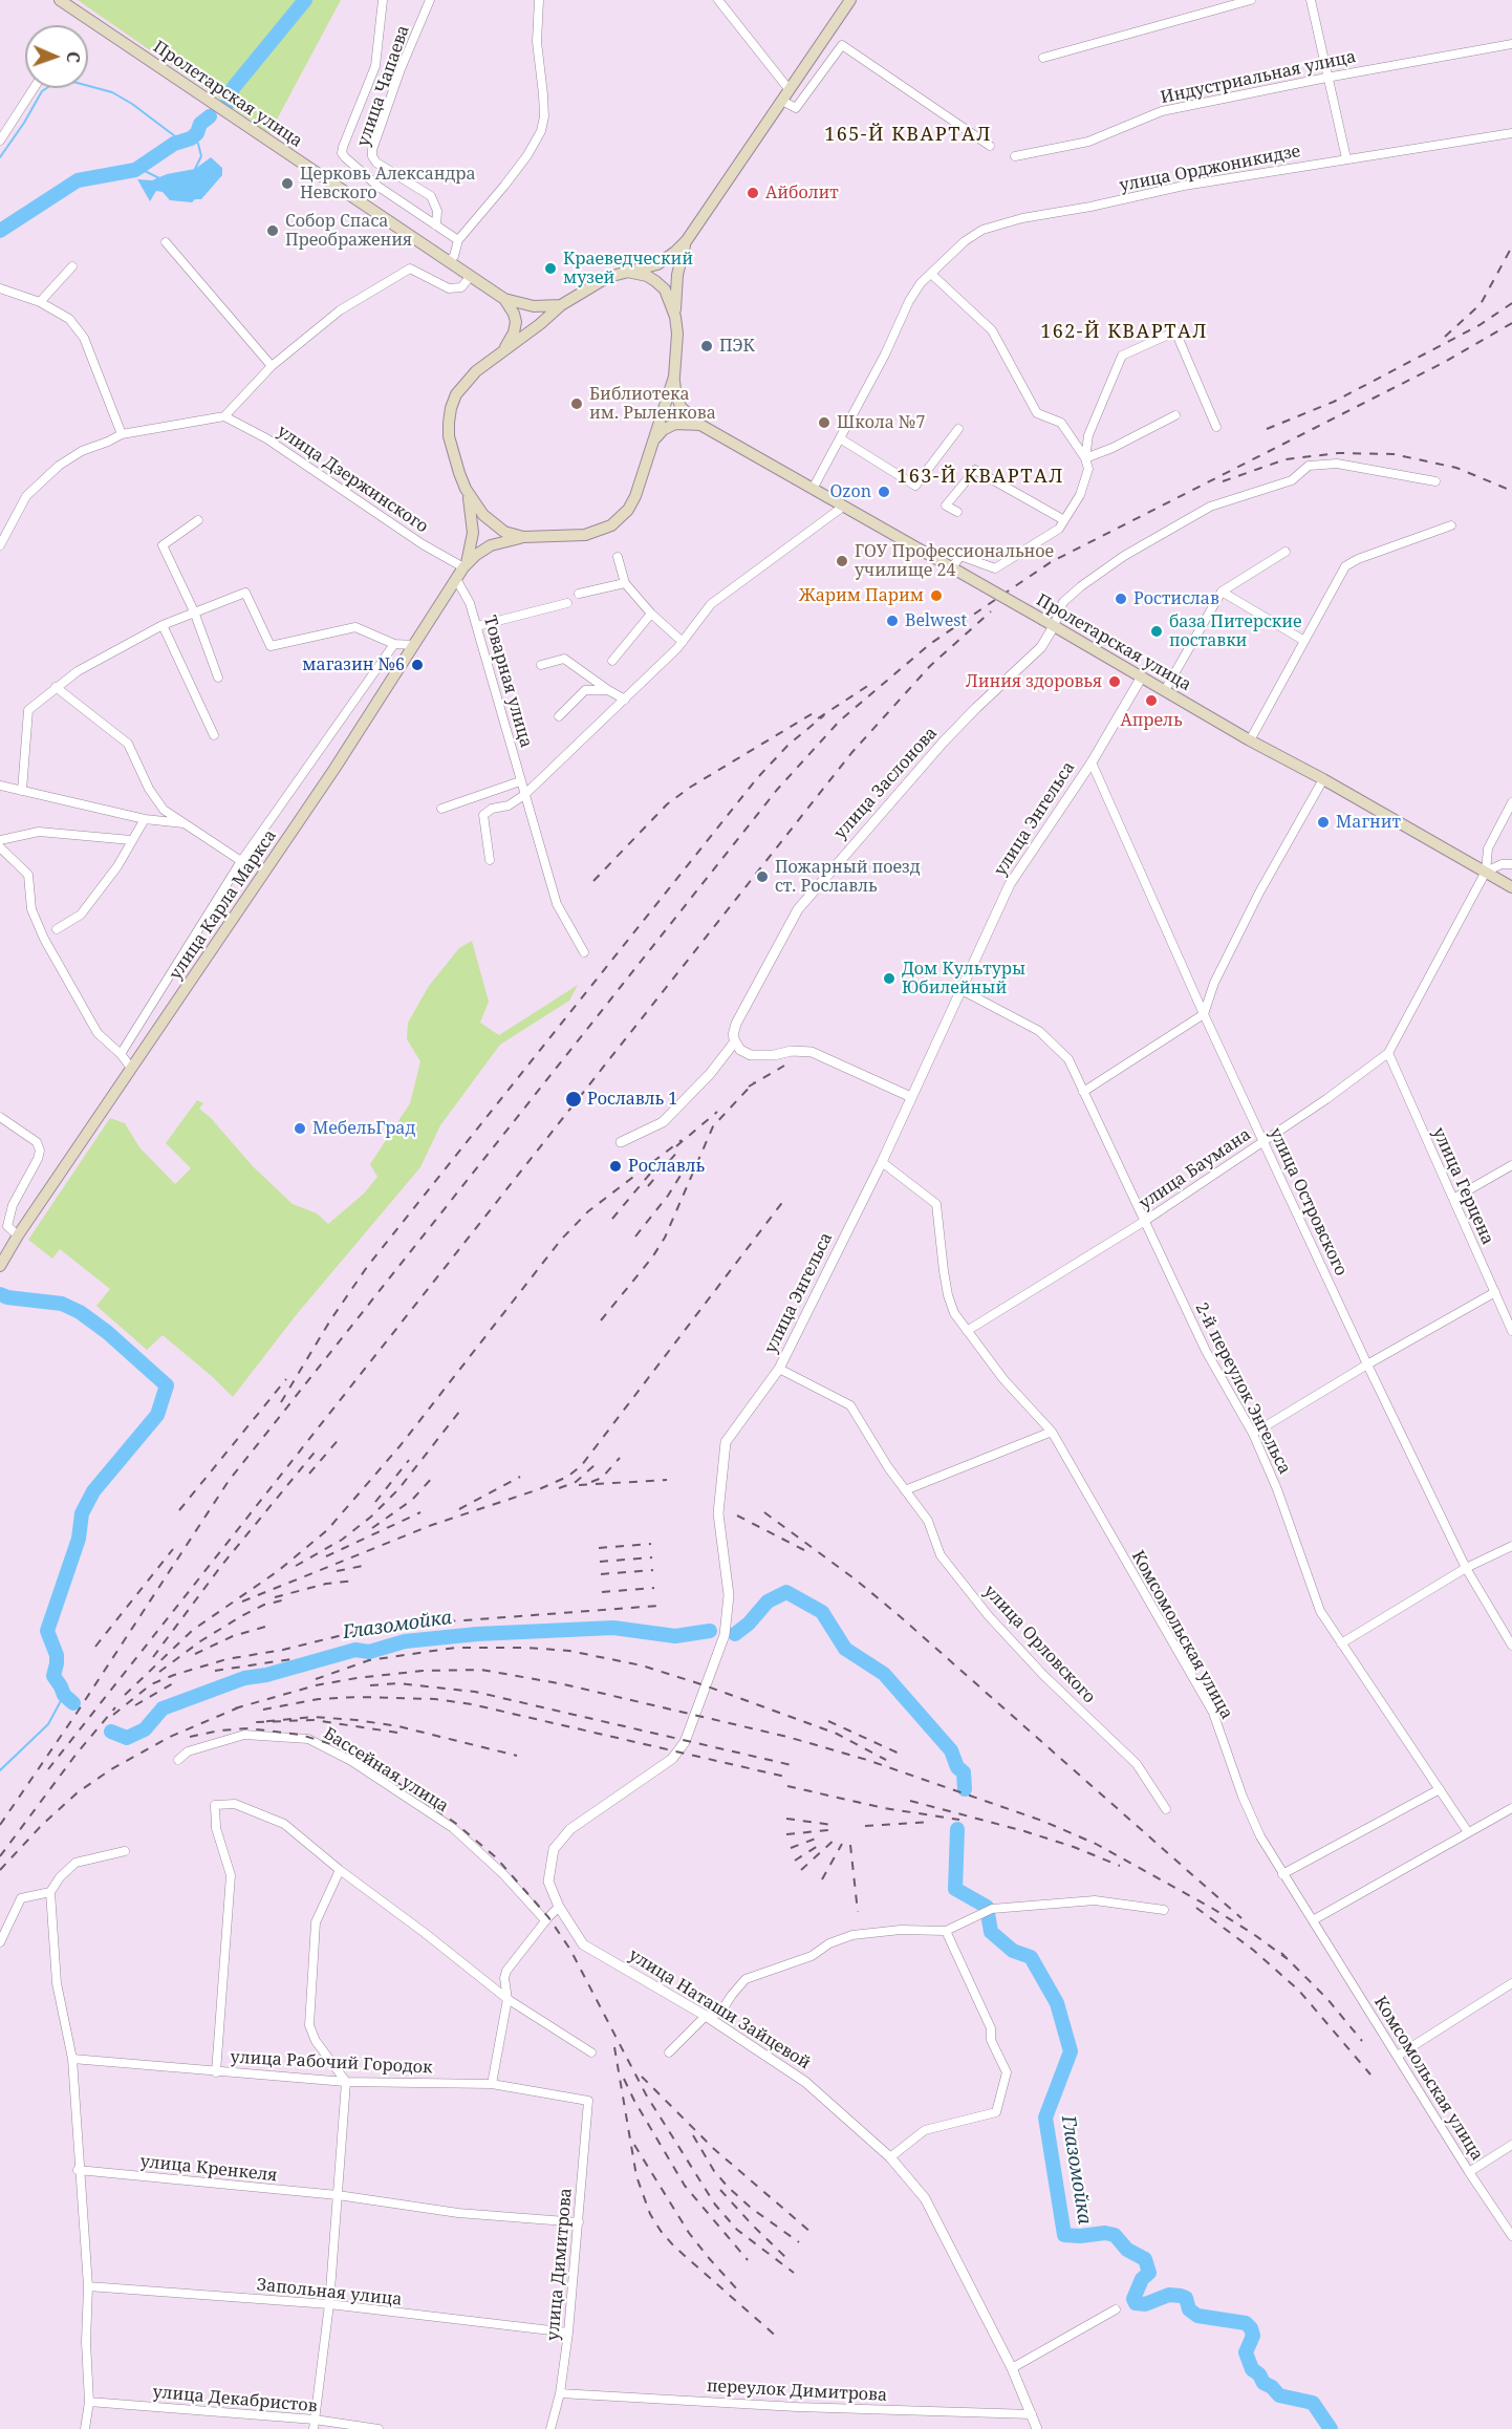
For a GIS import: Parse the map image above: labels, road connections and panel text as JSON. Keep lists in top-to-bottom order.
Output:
{
  "streets": {
    "main road": ["Пролетарская улица", "улица Карла Маркса"],
    "street": [
      "Индустриальная улица",
      "улица Чапаева",
      "улица Орджоникидзе",
      "улица Дзержинского",
      "Товарная улица",
      "улица Заслонова",
      "улица Энгельса",
      "улица Баумана",
      "улица Герцена",
      "улица Островского",
      "2-й переулок Энгельса",
      "Комсомольская улица",
      "улица Орловского",
      "Бассейная улица",
      "улица Наташи Зайцевой",
      "улица Рабочий Городок",
      "улица Кренкеля",
      "улица Димитрова",
      "Запольная улица",
      "переулок Димитрова",
      "улица Декабристов"
    ]
  },
  "crossings": [
    ["Пролетарская улица", "улица Орджоникидзе"],
    ["Пролетарская улица", "улица Заслонова"],
    ["Пролетарская улица", "улица Энгельса"],
    ["Пролетарская улица", "улица Баумана"],
    ["улица Дзержинского", "улица Карла Маркса"],
    ["Товарная улица", "улица Карла Маркса"],
    ["улица Энгельса", "улица Островского"],
    ["улица Энгельса", "2-й переулок Энгельса"],
    ["улица Энгельса", "Комсомольская улица"],
    ["улица Энгельса", "улица Орловского"],
    ["улица Энгельса", "улица Наташи Зайцевой"],
    ["улица Баумана", "улица Герцена"],
    ["улица Баумана", "улица Островского"],
    ["улица Баумана", "2-й переулок Энгельса"],
    ["улица Баумана", "Комсомольская улица"],
    ["улица Наташи Зайцевой", "переулок Димитрова"],
    ["улица Рабочий Городок", "улица Димитрова"],
    ["улица Кренкеля", "улица Димитрова"],
    ["улица Димитрова", "Запольная улица"],
    ["улица Димитрова", "переулок Димитрова"]
  ],
  "districts": ["165-Й КВАРТАЛ", "162-Й КВАРТАЛ", "163-Й КВАРТАЛ"],
  "water": ["Глазомойка"],
  "places": [
    "Церковь Александра Невского",
    "Айболит",
    "Собор Спаса Преображения",
    "Краеведческий музей",
    "ПЭК",
    "Библиотека им. Рыленкова",
    "Школа №7",
    "Ozon",
    "ГОУ Профессиональное училище 24",
    "Жарим Парим",
    "Ростислав",
    "Belwest",
    "база Питерские поставки",
    "магазин №6",
    "Линия здоровья",
    "Апрель",
    "Магнит",
    "Пожарный поезд ст. Рославль",
    "Дом Культуры Юбилейный",
    "Рославль 1",
    "МебельГрад",
    "Рославль"
  ],
  "north": "right"
}
